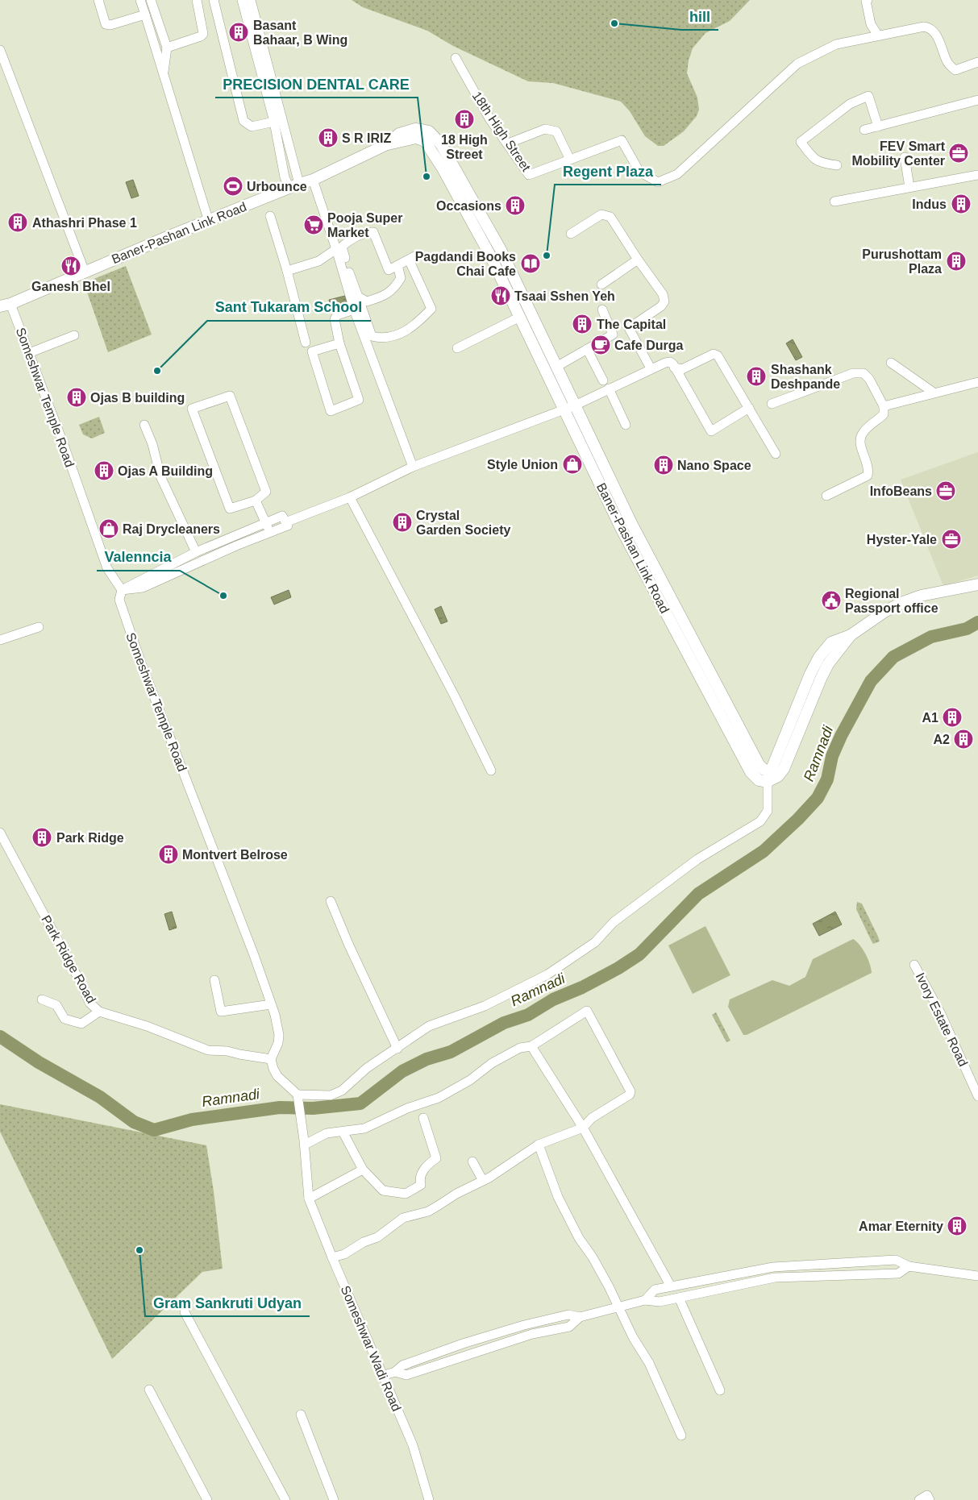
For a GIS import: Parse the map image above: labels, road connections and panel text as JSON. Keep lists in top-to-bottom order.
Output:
{
  "streets": {
    "street": [
      "18th High Street",
      "Baner-Pashan Link Road",
      "Someshwar Temple Road",
      "Park Ridge Road",
      "Ivory Estate Road",
      "Someshwar Wadi Road"
    ]
  },
  "crossings": [
    ["Baner-Pashan Link Road", "Someshwar Temple Road"],
    ["Someshwar Temple Road", "Park Ridge Road"]
  ],
  "water": ["Ramnadi"],
  "places": {
    "other": [
      "hill",
      "PRECISION DENTAL CARE",
      "Regent Plaza",
      "Sant Tukaram School",
      "Valenncia",
      "Gram Sankruti Udyan"
    ],
    "building": [
      "Basant Bahaar, B Wing",
      "18 High Street",
      "S R IRIZ",
      "Indus",
      "Occasions",
      "Athashri Phase 1",
      "Purushottam Plaza",
      "The Capital",
      "Shashank Deshpande",
      "Ojas B building",
      "Nano Space",
      "Ojas A Building",
      "Crystal Garden Society",
      "A1",
      "A2",
      "Park Ridge",
      "Montvert Belrose",
      "Amar Eternity"
    ],
    "office": ["FEV Smart Mobility Center", "InfoBeans", "Hyster-Yale"],
    "sports": ["Urbounce"],
    "supermarket": ["Pooja Super Market"],
    "library": ["Pagdandi Books Chai Cafe"],
    "restaurant": ["Ganesh Bhel", "Tsaai Sshen Yeh"],
    "cafe": ["Cafe Durga"],
    "shop": ["Style Union", "Raj Drycleaners"],
    "public building": ["Regional Passport office"]
  }
}
